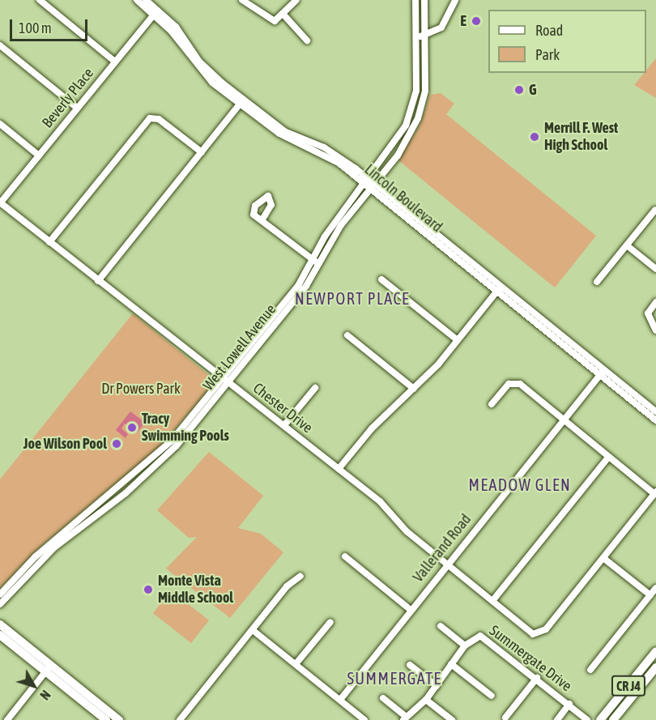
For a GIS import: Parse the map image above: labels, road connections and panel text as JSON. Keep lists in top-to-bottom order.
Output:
{
  "streets": {
    "main road": ["CR J4"],
    "street": [
      "Beverly Place",
      "Lincoln Boulevard",
      "West Lowell Avenue",
      "Chester Drive",
      "Vallerand Road",
      "Summergate Drive"
    ]
  },
  "crossings": [
    ["Beverly Place", "Lincoln Boulevard"],
    ["Beverly Place", "Chester Drive"],
    ["Lincoln Boulevard", "West Lowell Avenue"],
    ["Lincoln Boulevard", "Vallerand Road"],
    ["West Lowell Avenue", "Chester Drive"],
    ["Chester Drive", "Vallerand Road"]
  ],
  "districts": ["NEWPORT PLACE", "MEADOW GLEN", "SUMMERGATE"],
  "parks": ["Dr Powers Park"],
  "places": [
    "E",
    "G",
    "Merrill F. West High School",
    "Tracy Swimming Pools",
    "Joe Wilson Pool",
    "Monte Vista Middle School"
  ],
  "legend": ["Road", "Park"],
  "scale_bar": "100 m",
  "north": "bottom right"
}
